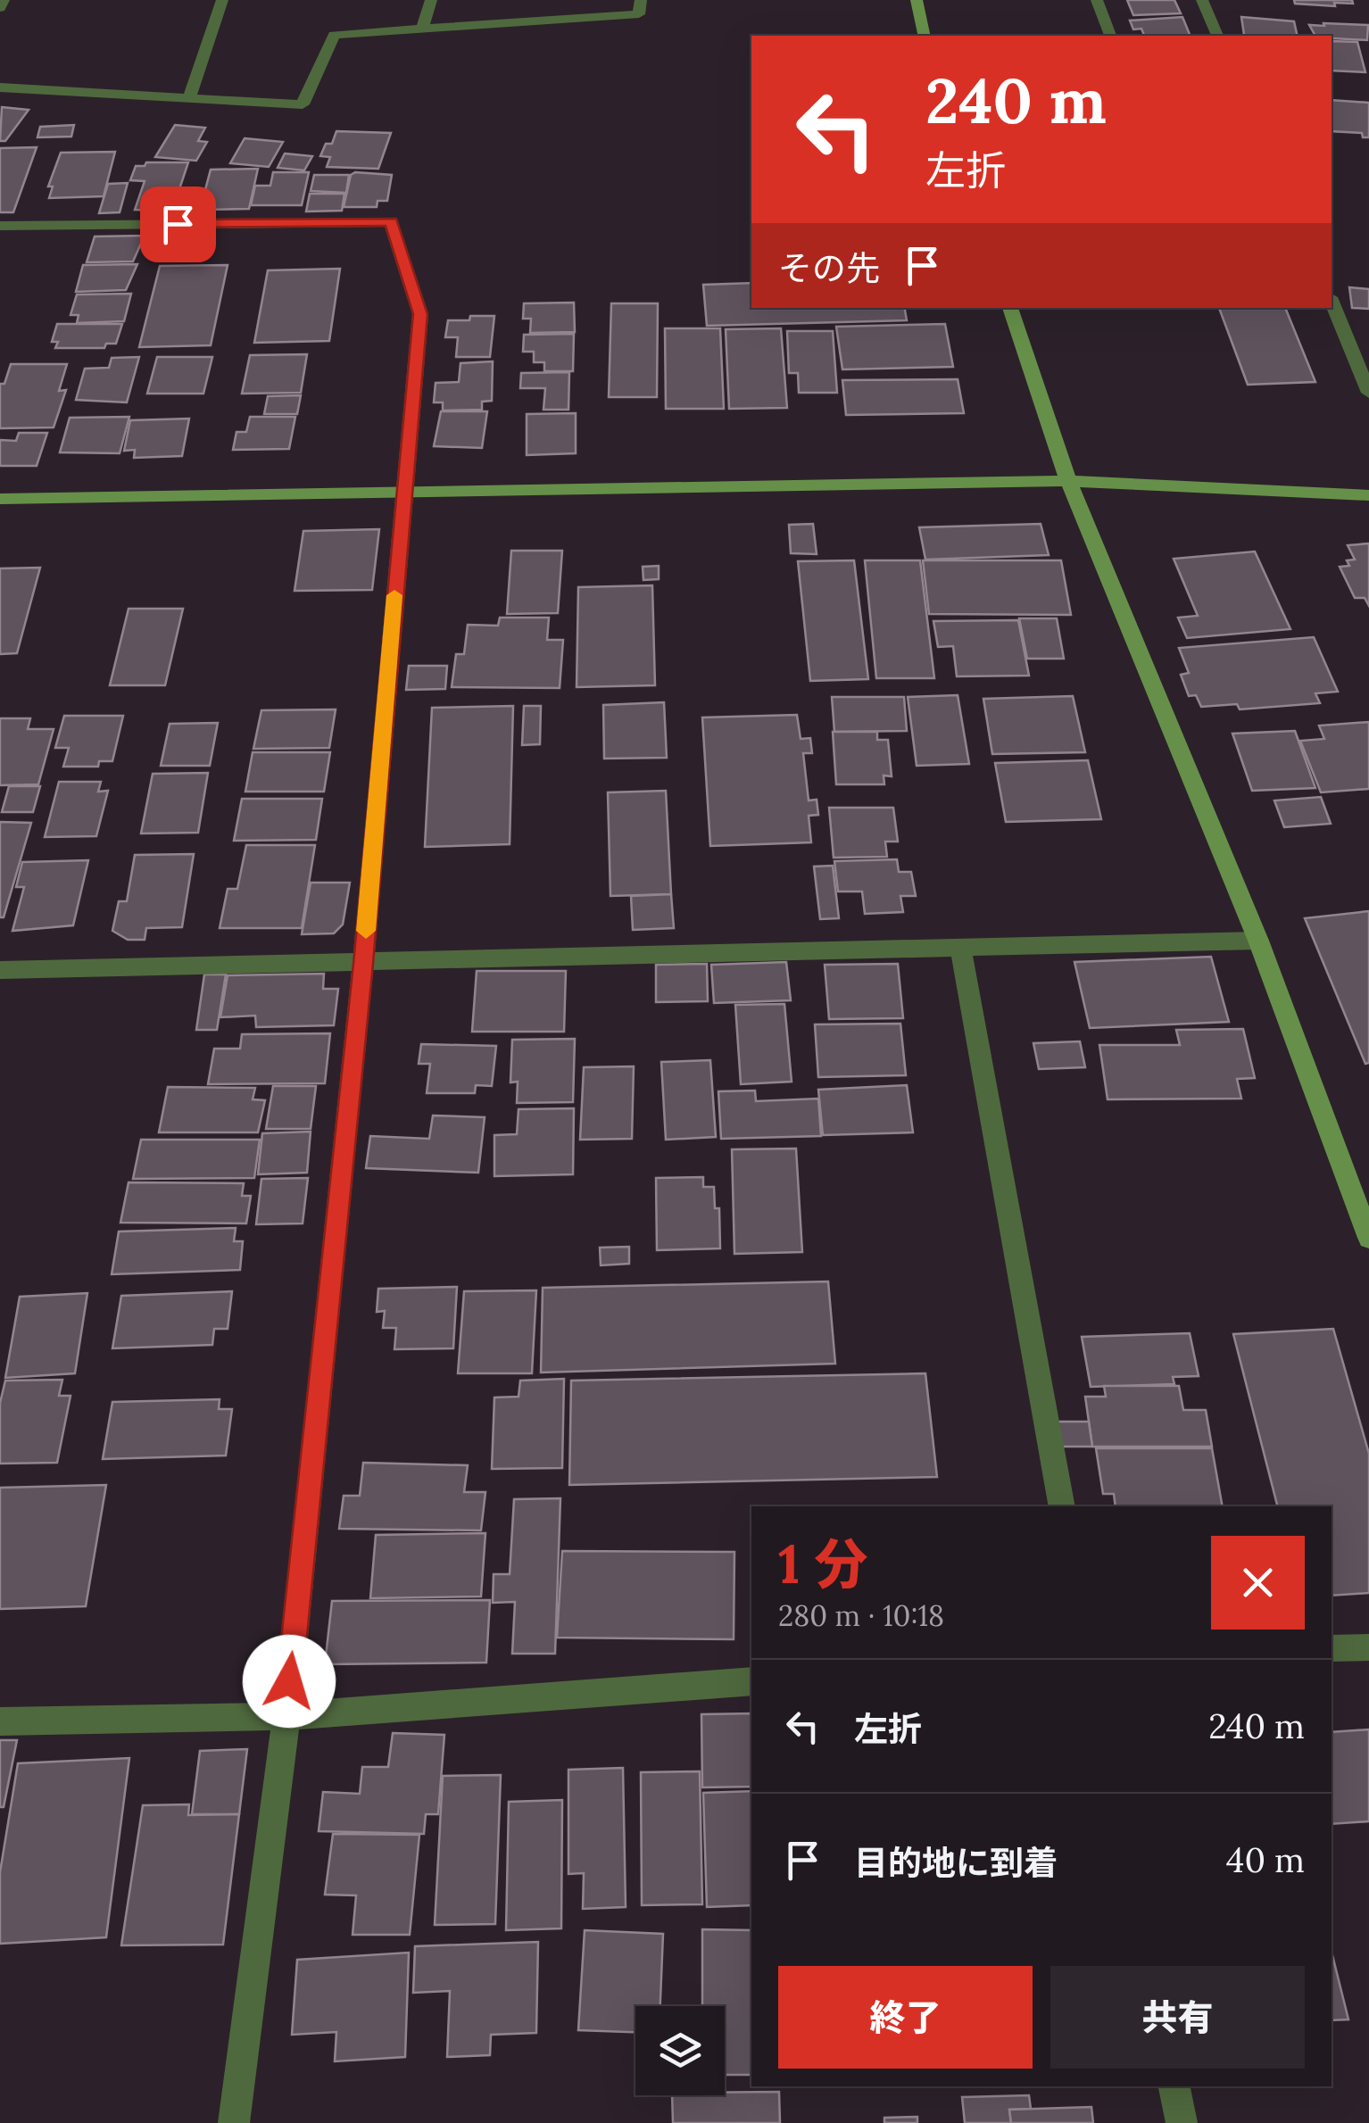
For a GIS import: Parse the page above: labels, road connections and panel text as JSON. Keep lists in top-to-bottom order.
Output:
{
  "page": {
    "turn": ["240 m", "左折"],
    "then": "その先",
    "heading": ["1 分", "280 m · 10:18"],
    "list": [
      {
        "name": "左折",
        "value": "240 m"
      },
      {
        "name": "目的地に到着",
        "value": "40 m"
      }
    ],
    "buttons": ["終了", "共有"]
  }
}
